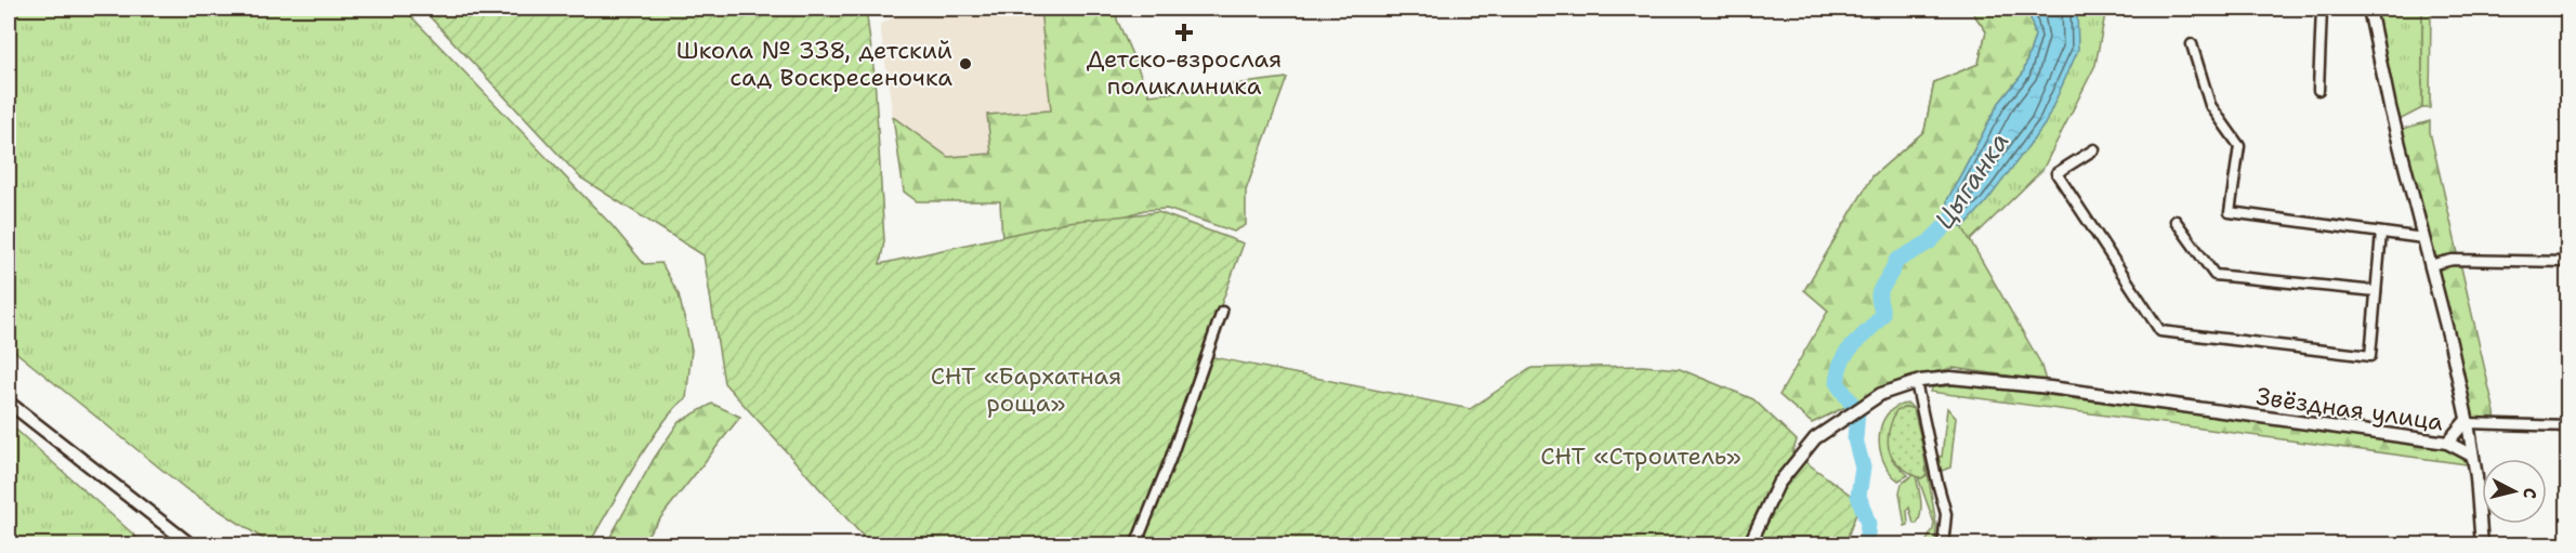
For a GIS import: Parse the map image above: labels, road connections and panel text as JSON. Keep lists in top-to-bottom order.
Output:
{
  "streets": {
    "street": ["Звёздная улица"]
  },
  "water": ["Цыганка"],
  "parks": ["СНТ «Бархатная роща»", "СНТ «Строитель»"],
  "places": {
    "health": ["Детско-взрослая поликлиника"],
    "other": ["Школа № 338, детский сад Воскресеночка"]
  },
  "north": "right"
}
